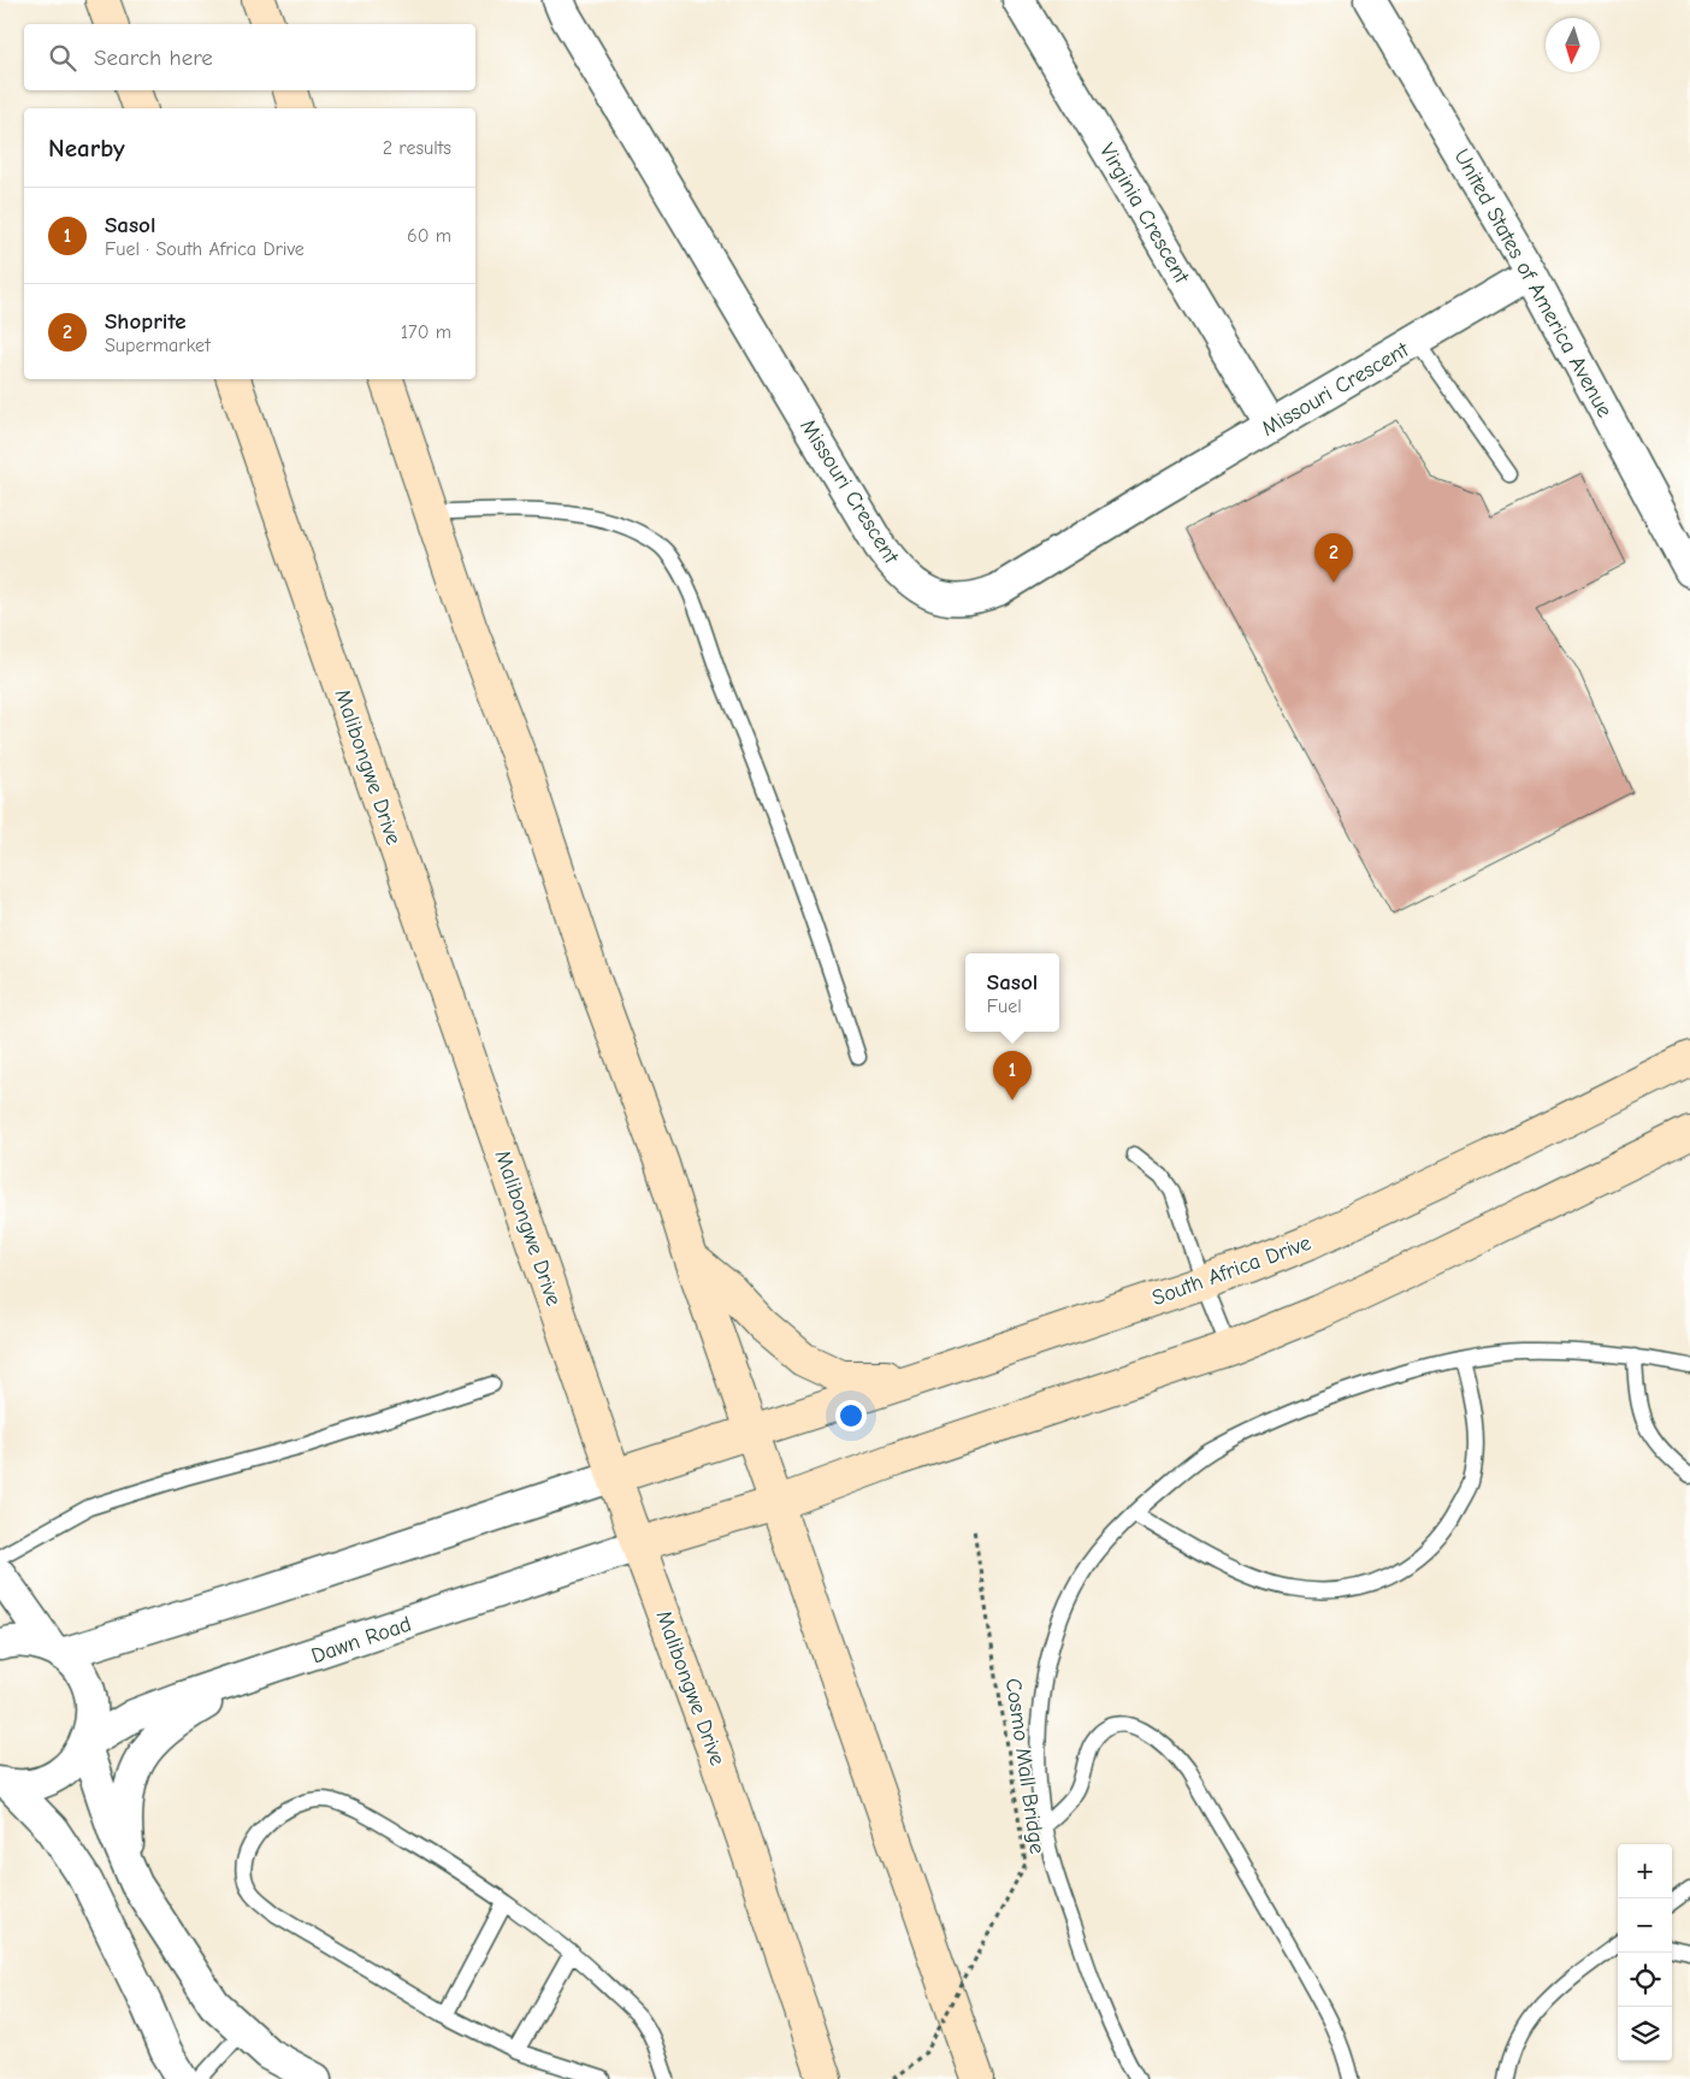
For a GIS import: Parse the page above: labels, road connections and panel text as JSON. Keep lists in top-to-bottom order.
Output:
{
  "streets": {
    "main road": ["Malibongwe Drive", "South Africa Drive"],
    "street": [
      "Virginia Crescent",
      "United States of America Avenue",
      "Missouri Crescent",
      "Dawn Road"
    ],
    "path": ["Cosmo Mall Bridge"]
  },
  "crossings": [
    ["Virginia Crescent", "Missouri Crescent"],
    ["United States of America Avenue", "Missouri Crescent"],
    ["Malibongwe Drive", "South Africa Drive"],
    ["Malibongwe Drive", "Dawn Road"]
  ],
  "north": "bottom",
  "page": {
    "search": "Search here",
    "heading": ["Nearby", "2 results"],
    "list": [
      {
        "mark": "1",
        "name": "Sasol",
        "note": "Fuel · South Africa Drive",
        "value": "60 m"
      },
      {
        "mark": "2",
        "name": "Shoprite",
        "note": "Supermarket",
        "value": "170 m"
      }
    ],
    "pins": ["2", "1"],
    "popup": ["Sasol", "Fuel"],
    "map_buttons": ["+", "−"]
  }
}
